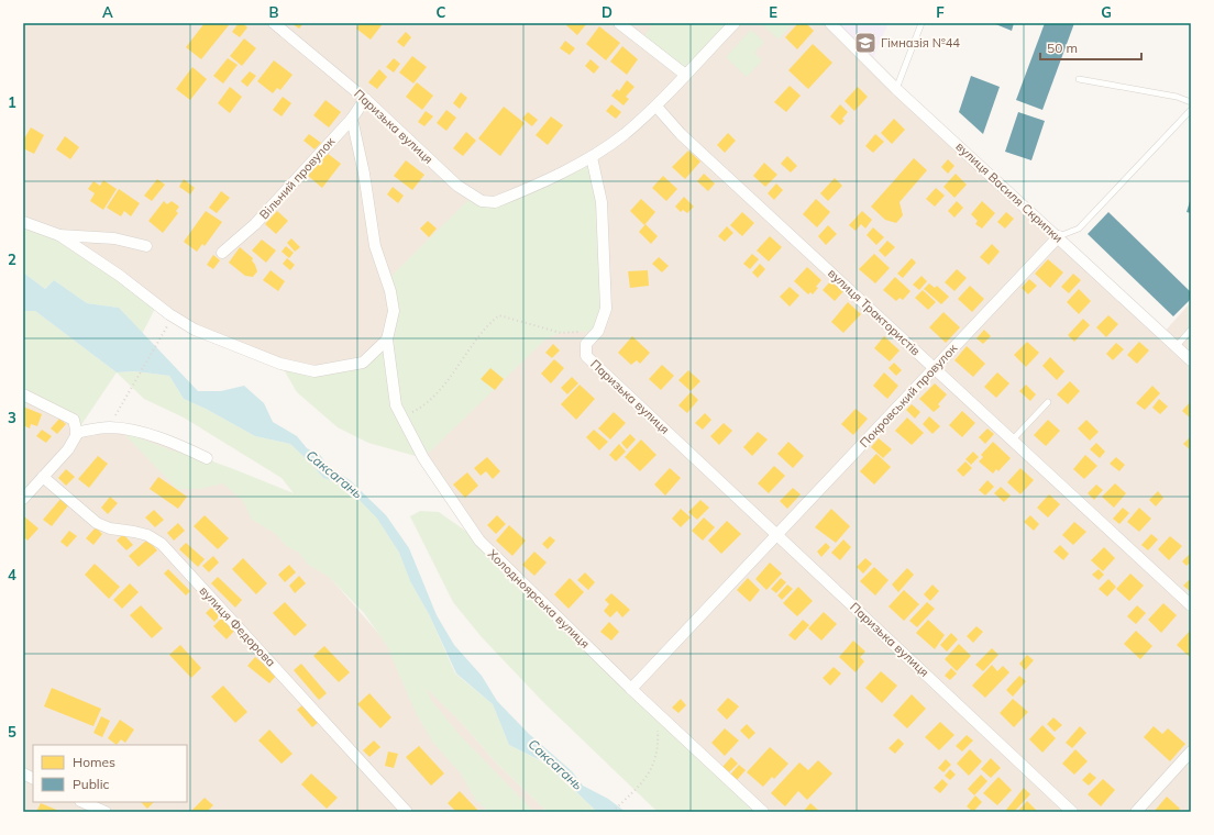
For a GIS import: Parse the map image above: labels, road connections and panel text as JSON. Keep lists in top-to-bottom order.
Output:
{
  "streets": {
    "street": [
      "Паризька вулиця",
      "Вільний провулок",
      "вулиця Василя Скрипки",
      "вулиця Трактористів",
      "Покровський провулок",
      "Холодноярська вулиця",
      "вулиця Федорова"
    ]
  },
  "crossings": [
    ["Паризька вулиця", "Вільний провулок"],
    ["Паризька вулиця", "Покровський провулок"],
    ["вулиця Василя Скрипки", "Покровський провулок"],
    ["вулиця Трактористів", "Покровський провулок"],
    ["Покровський провулок", "Холодноярська вулиця"]
  ],
  "water": ["Саксагань"],
  "places": {
    "school or university": ["Гімназія №44"]
  },
  "legend": ["Homes", "Public"],
  "scale_bar": "50 m",
  "grid": {
    "columns": [
      "A",
      "B",
      "C",
      "D",
      "E",
      "F",
      "G"
    ],
    "rows": [
      "1",
      "2",
      "3",
      "4",
      "5"
    ]
  }
}
